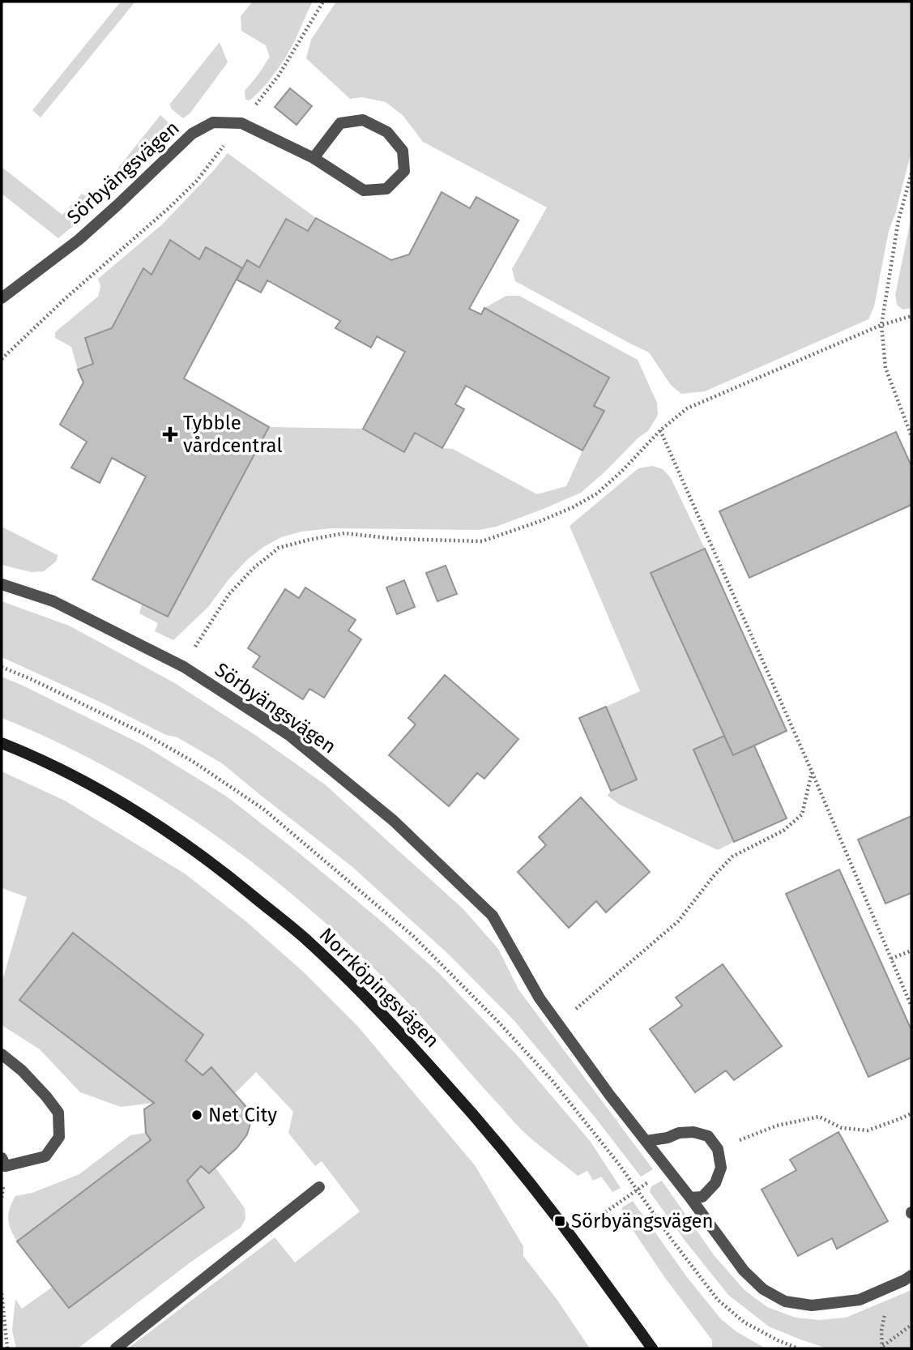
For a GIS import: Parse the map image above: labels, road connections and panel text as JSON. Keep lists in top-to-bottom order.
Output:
{
  "streets": {
    "main road": ["Norrköpingsvägen"],
    "street": ["Sörbyängsvägen"]
  },
  "places": {
    "health": ["Tybble vårdcentral"],
    "other": ["Net City"],
    "transit": ["Sörbyängsvägen"]
  }
}
